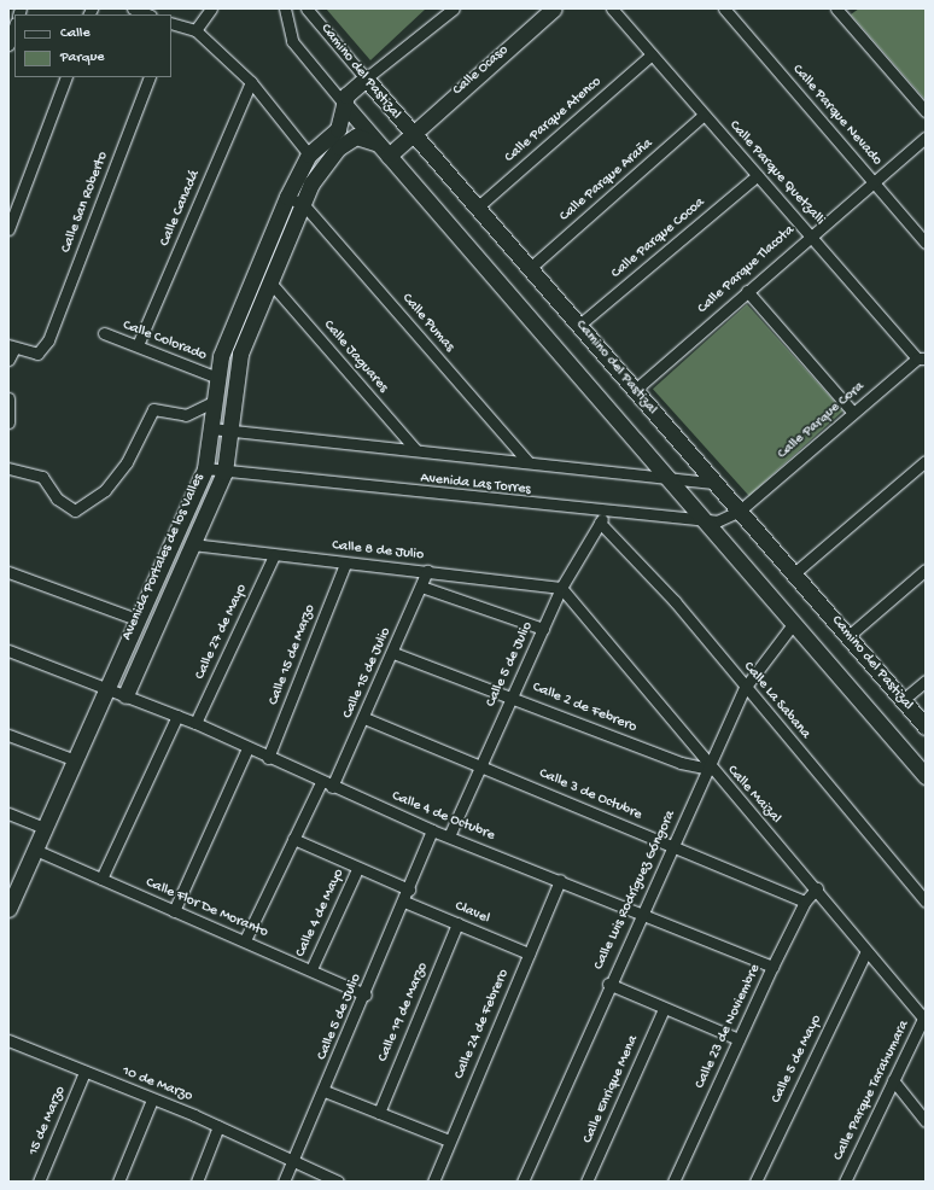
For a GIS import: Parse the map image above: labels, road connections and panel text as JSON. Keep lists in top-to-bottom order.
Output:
{
  "streets": {
    "street": [
      "Calle Ocaso",
      "Camino del Pastizal",
      "Calle Parque Nevado",
      "Calle Parque Atenco",
      "Calle Parque Quetzalli",
      "Calle Parque Araña",
      "Calle San Roberto",
      "Calle Canadá",
      "Calle Parque Cocoa",
      "Calle Parque Tlacota",
      "Calle Pumas",
      "Calle Colorado",
      "Calle Jaguares",
      "Calle Parque Cora",
      "Avenida Las Torres",
      "Calle 8 de Julio",
      "Avenida Portales de los Valles",
      "Calle 27 de Mayo",
      "Calle 15 de Marzo",
      "Calle 5 de Julio",
      "Calle 15 de Julio",
      "Calle La Sabana",
      "Calle 2 de Febrero",
      "Calle 3 de Octubre",
      "Calle Maizal",
      "Calle 4 de Octubre",
      "Calle Luis Rodríguez Góngora",
      "Calle Flor De Moranto",
      "Calle 4 de Mayo",
      "Clavel",
      "Calle 19 de Marzo",
      "Calle 24 de Febrero",
      "Calle 23 de Noviembre",
      "Calle 5 de Mayo",
      "10 de Marzo",
      "Calle Enrique Mena",
      "Calle Parque Tarahumara",
      "15 de Marzo"
    ]
  },
  "crossings": [
    ["Calle Ocaso", "Camino del Pastizal"],
    ["Calle Ocaso", "Avenida Portales de los Valles"],
    ["Camino del Pastizal", "Calle Parque Atenco"],
    ["Camino del Pastizal", "Calle Parque Araña"],
    ["Camino del Pastizal", "Calle Parque Cocoa"],
    ["Camino del Pastizal", "Calle Parque Tlacota"],
    ["Camino del Pastizal", "Calle Parque Cora"],
    ["Camino del Pastizal", "Avenida Las Torres"],
    ["Calle Parque Nevado", "Calle Parque Tlacota"],
    ["Calle Parque Atenco", "Calle Parque Quetzalli"],
    ["Calle Parque Quetzalli", "Calle Parque Araña"],
    ["Calle Parque Quetzalli", "Calle Parque Cocoa"],
    ["Calle Parque Quetzalli", "Calle Parque Tlacota"],
    ["Calle Parque Quetzalli", "Calle Parque Cora"],
    ["Calle Canadá", "Calle Colorado"],
    ["Calle Pumas", "Avenida Las Torres"],
    ["Calle Pumas", "Avenida Portales de los Valles"],
    ["Calle Colorado", "Avenida Portales de los Valles"],
    ["Calle Jaguares", "Avenida Las Torres"],
    ["Calle Jaguares", "Avenida Portales de los Valles"],
    ["Calle Parque Cora", "Avenida Las Torres"],
    ["Avenida Las Torres", "Avenida Portales de los Valles"],
    ["Avenida Las Torres", "Calle 5 de Julio"],
    ["Calle 8 de Julio", "Avenida Portales de los Valles"],
    ["Calle 8 de Julio", "Calle 27 de Mayo"],
    ["Calle 8 de Julio", "Calle 15 de Marzo"],
    ["Calle 8 de Julio", "Calle 5 de Julio"],
    ["Calle 8 de Julio", "Calle 15 de Julio"],
    ["Calle 8 de Julio", "Calle Maizal"],
    ["Avenida Portales de los Valles", "Calle 4 de Octubre"],
    ["Avenida Portales de los Valles", "Calle Flor De Moranto"],
    ["Calle 27 de Mayo", "Calle 4 de Octubre"],
    ["Calle 15 de Marzo", "Calle 4 de Octubre"],
    ["Calle 5 de Julio", "Calle La Sabana"],
    ["Calle 5 de Julio", "Calle 2 de Febrero"],
    ["Calle 5 de Julio", "Calle 3 de Octubre"],
    ["Calle 5 de Julio", "Calle Maizal"],
    ["Calle 5 de Julio", "Calle 4 de Octubre"],
    ["Calle 5 de Julio", "Calle Flor De Moranto"],
    ["Calle 5 de Julio", "Clavel"],
    ["Calle 5 de Julio", "10 de Marzo"],
    ["Calle 15 de Julio", "Calle 2 de Febrero"],
    ["Calle 15 de Julio", "Calle 3 de Octubre"],
    ["Calle 15 de Julio", "Calle 4 de Octubre"],
    ["Calle La Sabana", "Calle Luis Rodríguez Góngora"],
    ["Calle 2 de Febrero", "Calle Maizal"],
    ["Calle 2 de Febrero", "Calle Luis Rodríguez Góngora"],
    ["Calle 3 de Octubre", "Calle Luis Rodríguez Góngora"],
    ["Calle 3 de Octubre", "Calle 23 de Noviembre"],
    ["Calle Maizal", "Calle Luis Rodríguez Góngora"],
    ["Calle Maizal", "Calle 23 de Noviembre"],
    ["Calle Maizal", "Calle 5 de Mayo"],
    ["Calle Maizal", "Calle Parque Tarahumara"],
    ["Calle 4 de Octubre", "Calle Luis Rodríguez Góngora"],
    ["Calle 4 de Octubre", "Calle 24 de Febrero"],
    ["Calle 4 de Octubre", "Calle 23 de Noviembre"],
    ["Calle Flor De Moranto", "Calle 4 de Mayo"],
    ["Clavel", "Calle 19 de Marzo"],
    ["Clavel", "Calle 24 de Febrero"],
    ["10 de Marzo", "15 de Marzo"]
  ],
  "legend": ["Calle", "Parque"]
}
